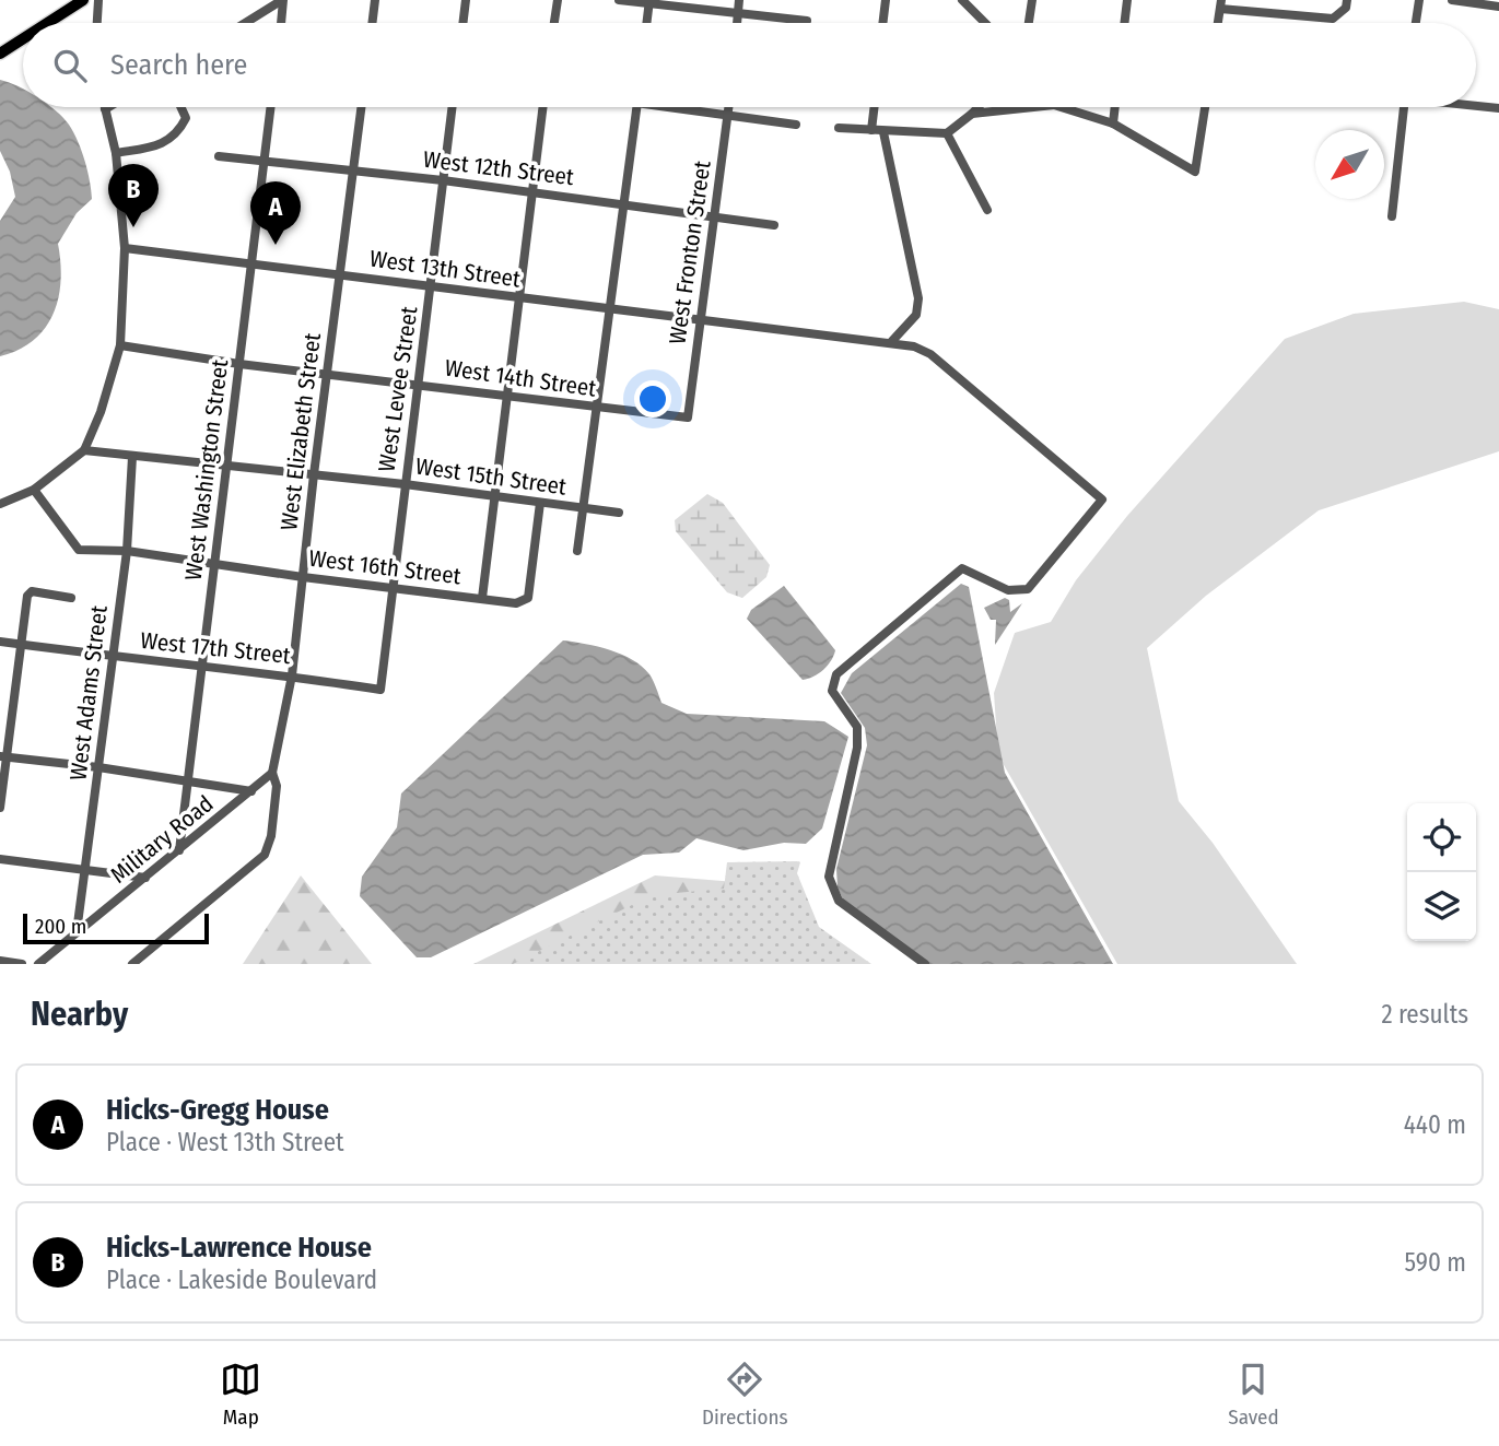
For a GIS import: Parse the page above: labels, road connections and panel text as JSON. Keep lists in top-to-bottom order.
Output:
{
  "streets": {
    "street": [
      "West 12th Street",
      "West Fronton Street",
      "West 13th Street",
      "West 14th Street",
      "West Levee Street",
      "West Elizabeth Street",
      "West Washington Street",
      "West 15th Street",
      "West 16th Street",
      "West 17th Street",
      "West Adams Street",
      "Military Road"
    ]
  },
  "crossings": [
    ["West 12th Street", "West Fronton Street"],
    ["West 12th Street", "West Levee Street"],
    ["West 12th Street", "West Elizabeth Street"],
    ["West 12th Street", "West Washington Street"],
    ["West Fronton Street", "West 13th Street"],
    ["West Fronton Street", "West 14th Street"],
    ["West 13th Street", "West Levee Street"],
    ["West 13th Street", "West Elizabeth Street"],
    ["West 13th Street", "West Washington Street"],
    ["West 14th Street", "West Levee Street"],
    ["West 14th Street", "West Elizabeth Street"],
    ["West 14th Street", "West Washington Street"],
    ["West Levee Street", "West 15th Street"],
    ["West Levee Street", "West 16th Street"],
    ["West Levee Street", "West 17th Street"],
    ["West Elizabeth Street", "West 15th Street"],
    ["West Elizabeth Street", "West 16th Street"],
    ["West Elizabeth Street", "West 17th Street"],
    ["West Elizabeth Street", "Military Road"],
    ["West Washington Street", "West 15th Street"],
    ["West Washington Street", "West 16th Street"],
    ["West Washington Street", "West 17th Street"],
    ["West Washington Street", "Military Road"],
    ["West 15th Street", "West 16th Street"],
    ["West 15th Street", "West Adams Street"],
    ["West 16th Street", "West Adams Street"],
    ["West 17th Street", "West Adams Street"],
    ["West Adams Street", "Military Road"]
  ],
  "scale_bar": "200 m",
  "north": "bottom left",
  "page": {
    "search": "Search here",
    "pins": ["B", "A"],
    "scale": "200 m",
    "heading": ["Nearby", "2 results"],
    "list": [
      {
        "mark": "A",
        "name": "Hicks-Gregg House",
        "note": "Place · West 13th Street",
        "value": "440 m"
      },
      {
        "mark": "B",
        "name": "Hicks-Lawrence House",
        "note": "Place · Lakeside Boulevard",
        "value": "590 m"
      }
    ],
    "nav": ["Map", "Directions", "Saved"]
  }
}
